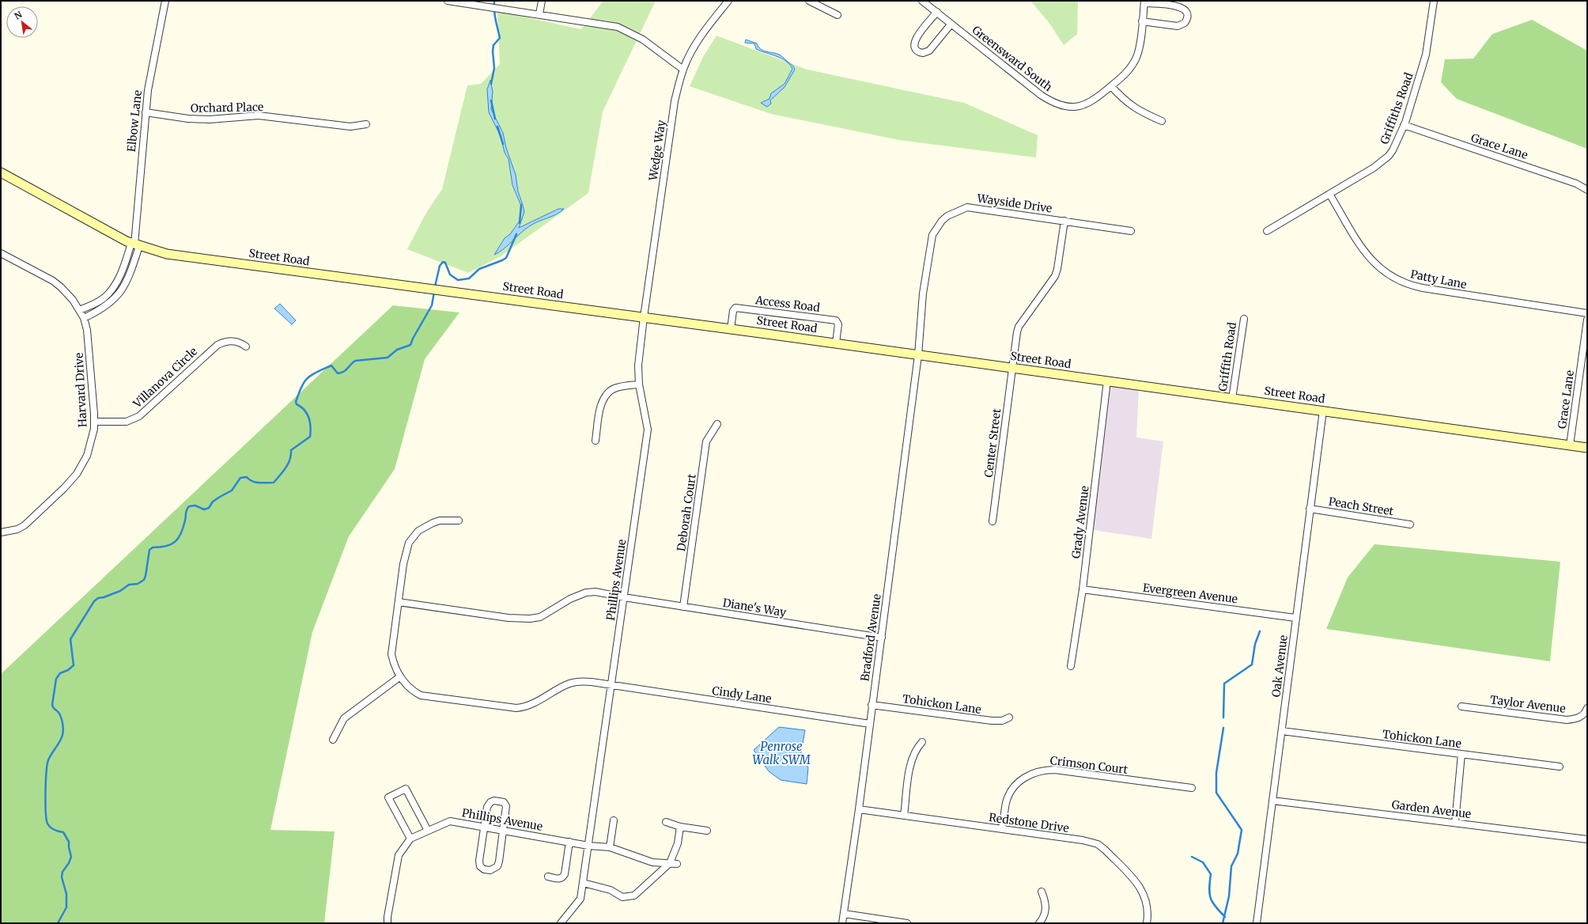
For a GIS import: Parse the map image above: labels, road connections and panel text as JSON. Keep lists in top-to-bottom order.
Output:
{
  "streets": {
    "main road": ["Street Road"],
    "street": [
      "Greensward South",
      "Orchard Place",
      "Griffiths Road",
      "Elbow Lane",
      "Grace Lane",
      "Wedge Way",
      "Wayside Drive",
      "Patty Lane",
      "Access Road",
      "Griffith Road",
      "Villanova Circle",
      "Harvard Drive",
      "Center Street",
      "Peach Street",
      "Deborah Court",
      "Grady Avenue",
      "Phillips Avenue",
      "Evergreen Avenue",
      "Diane's Way",
      "Bradford Avenue",
      "Oak Avenue",
      "Cindy Lane",
      "Tohickon Lane",
      "Taylor Avenue",
      "Crimson Court",
      "Garden Avenue",
      "Redstone Drive"
    ]
  },
  "crossings": [
    ["Orchard Place", "Elbow Lane"],
    ["Griffiths Road", "Grace Lane"],
    ["Griffiths Road", "Patty Lane"],
    ["Elbow Lane", "Street Road"],
    ["Grace Lane", "Street Road"],
    ["Wedge Way", "Street Road"],
    ["Wedge Way", "Phillips Avenue"],
    ["Wayside Drive", "Street Road"],
    ["Wayside Drive", "Center Street"],
    ["Wayside Drive", "Bradford Avenue"],
    ["Street Road", "Access Road"],
    ["Street Road", "Griffith Road"],
    ["Street Road", "Center Street"],
    ["Street Road", "Grady Avenue"],
    ["Street Road", "Phillips Avenue"],
    ["Street Road", "Bradford Avenue"],
    ["Street Road", "Oak Avenue"],
    ["Villanova Circle", "Harvard Drive"],
    ["Peach Street", "Oak Avenue"],
    ["Deborah Court", "Diane's Way"],
    ["Grady Avenue", "Evergreen Avenue"],
    ["Phillips Avenue", "Diane's Way"],
    ["Phillips Avenue", "Cindy Lane"],
    ["Evergreen Avenue", "Oak Avenue"],
    ["Diane's Way", "Bradford Avenue"],
    ["Bradford Avenue", "Cindy Lane"],
    ["Bradford Avenue", "Tohickon Lane"],
    ["Bradford Avenue", "Redstone Drive"],
    ["Oak Avenue", "Tohickon Lane"],
    ["Oak Avenue", "Garden Avenue"],
    ["Crimson Court", "Redstone Drive"]
  ],
  "water": ["Penrose Walk SWM"],
  "north": "top left"
}
